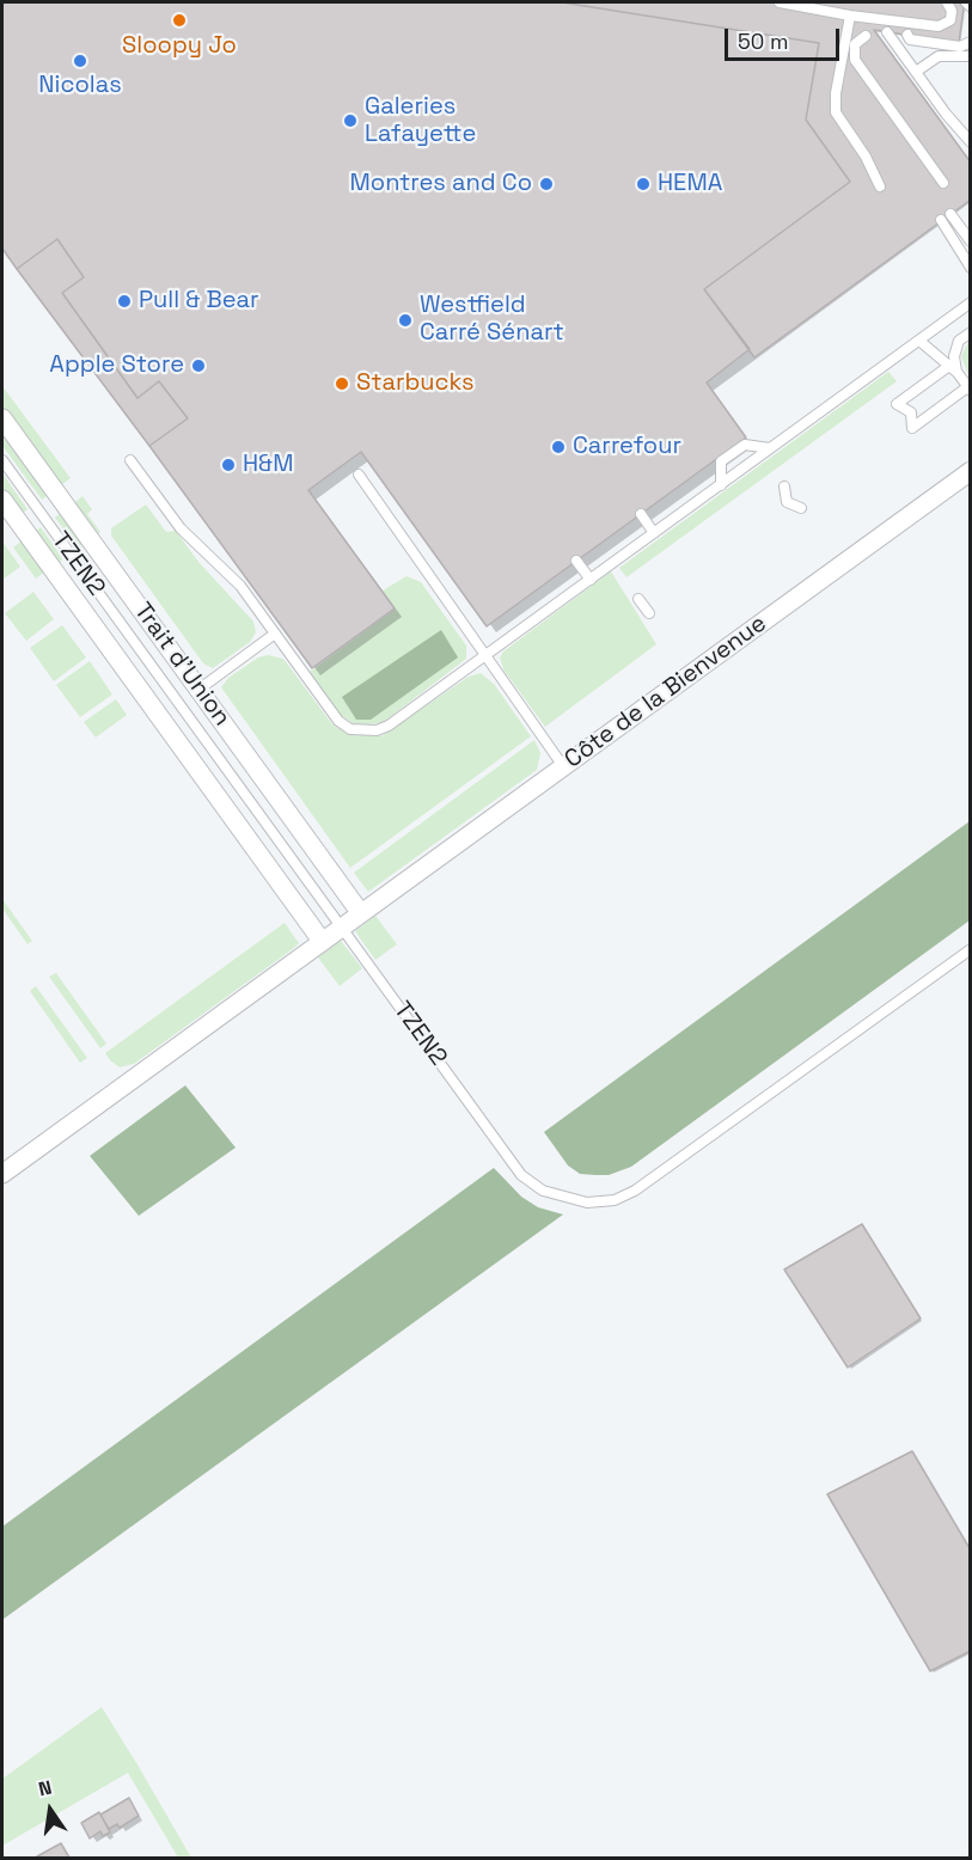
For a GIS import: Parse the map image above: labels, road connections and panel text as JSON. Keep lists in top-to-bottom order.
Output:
{
  "streets": {
    "street": ["Trait d'Union", "Côte de la Bienvenue"],
    "lane": ["TZEN2"]
  },
  "crossings": [
    ["TZEN2", "Côte de la Bienvenue"],
    ["Trait d'Union", "Côte de la Bienvenue"]
  ],
  "places": [
    "Sloopy Jo",
    "Nicolas",
    "Galeries Lafayette",
    "Montres and Co",
    "HEMA",
    "Pull & Bear",
    "Westfield Carré Sénart",
    "Apple Store",
    "Starbucks",
    "Carrefour",
    "H&M"
  ],
  "scale_bar": "50 m",
  "north": "top"
}
